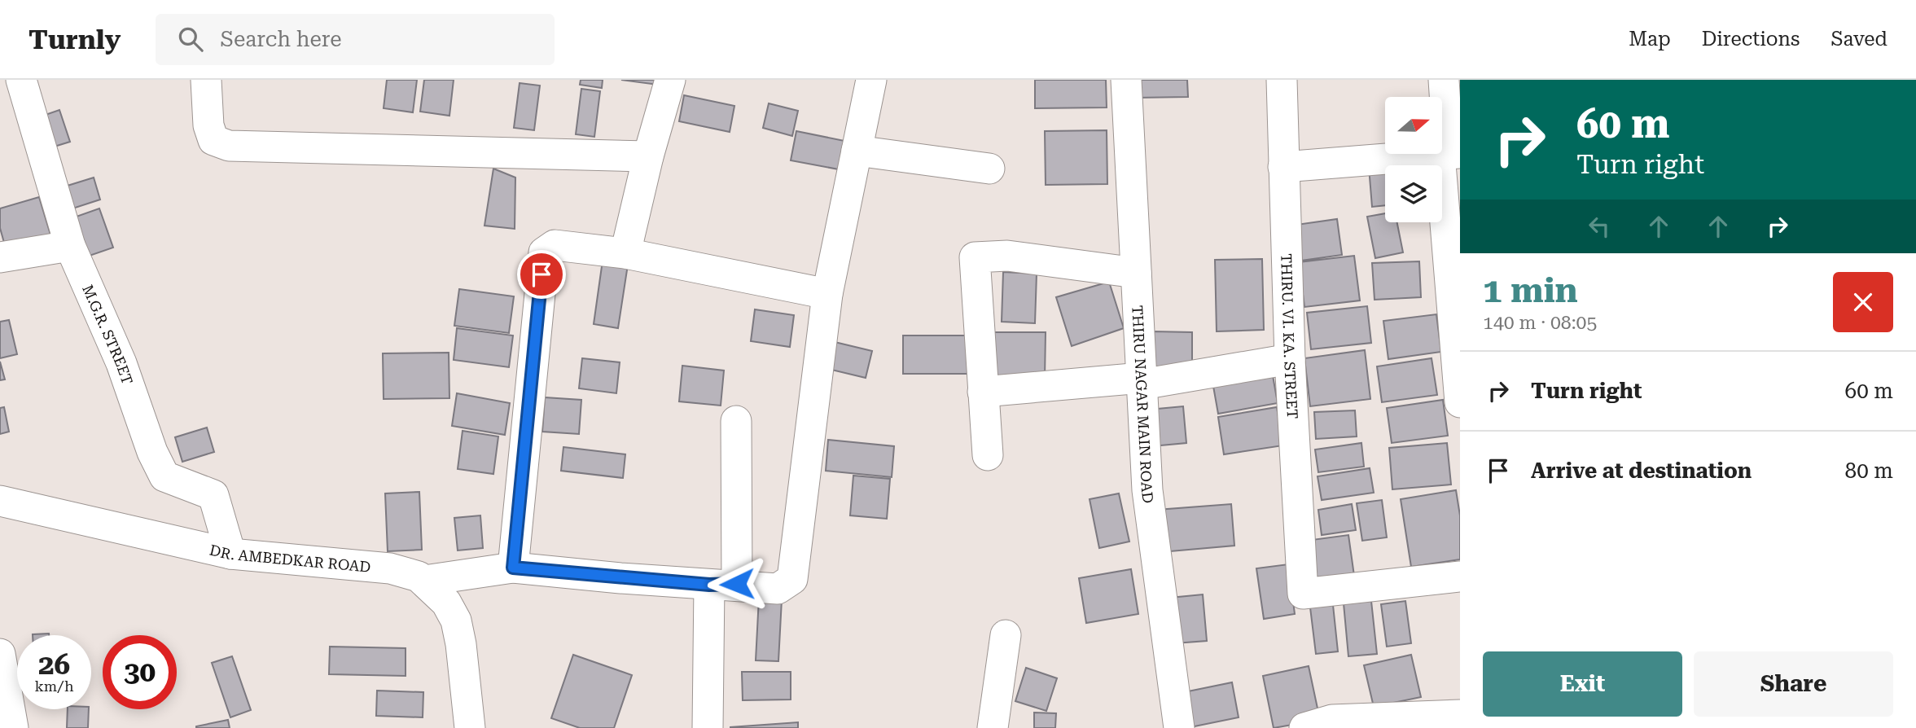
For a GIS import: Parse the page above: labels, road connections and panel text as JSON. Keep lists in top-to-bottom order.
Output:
{
  "streets": {
    "street": [
      "M.G.R. STREET",
      "THIRU. VI. KA. STREET",
      "THIRU NAGAR MAIN ROAD",
      "DR. AMBEDKAR ROAD"
    ]
  },
  "crossings": [
    ["M.G.R. STREET", "DR. AMBEDKAR ROAD"]
  ],
  "north": "right",
  "page": {
    "header": "Turnly",
    "search": "Search here",
    "nav": ["Map", "Directions", "Saved"],
    "turn": ["60 m", "Turn right"],
    "heading": ["1 min", "140 m · 08:05"],
    "list": [
      {
        "name": "Turn right",
        "value": "60 m"
      },
      {
        "name": "Arrive at destination",
        "value": "80 m"
      }
    ],
    "speed": "26 km/h",
    "limit": "30",
    "buttons": ["Exit", "Share"]
  }
}
